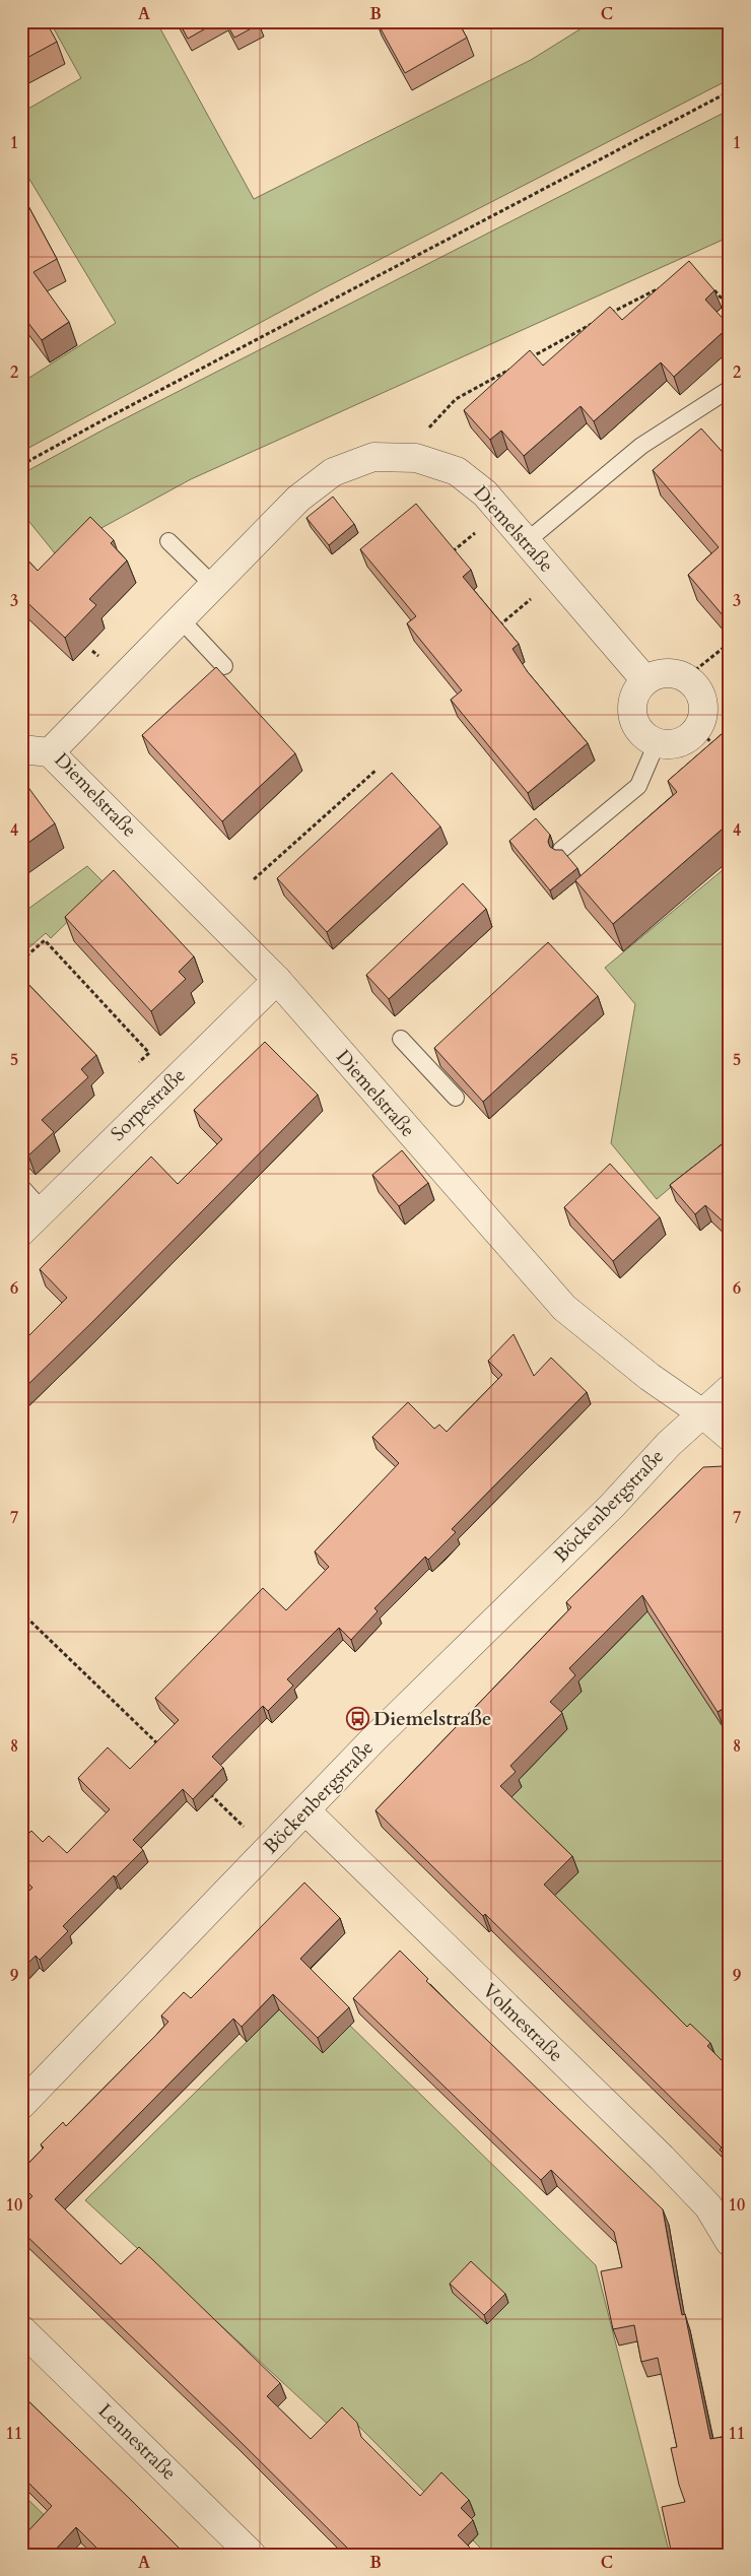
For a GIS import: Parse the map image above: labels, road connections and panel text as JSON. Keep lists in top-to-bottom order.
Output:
{
  "streets": {
    "street": [
      "Diemelstraße",
      "Sorpestraße",
      "Böckenbergstraße",
      "Volmestraße",
      "Lennestraße"
    ]
  },
  "crossings": [
    ["Diemelstraße", "Sorpestraße"],
    ["Diemelstraße", "Böckenbergstraße"],
    ["Böckenbergstraße", "Volmestraße"]
  ],
  "places": {
    "bus stop": ["Diemelstraße"]
  },
  "grid": {
    "columns": ["A", "B", "C"],
    "rows": [
      "1",
      "2",
      "3",
      "4",
      "5",
      "6",
      "7",
      "8",
      "9",
      "10",
      "11"
    ]
  }
}
